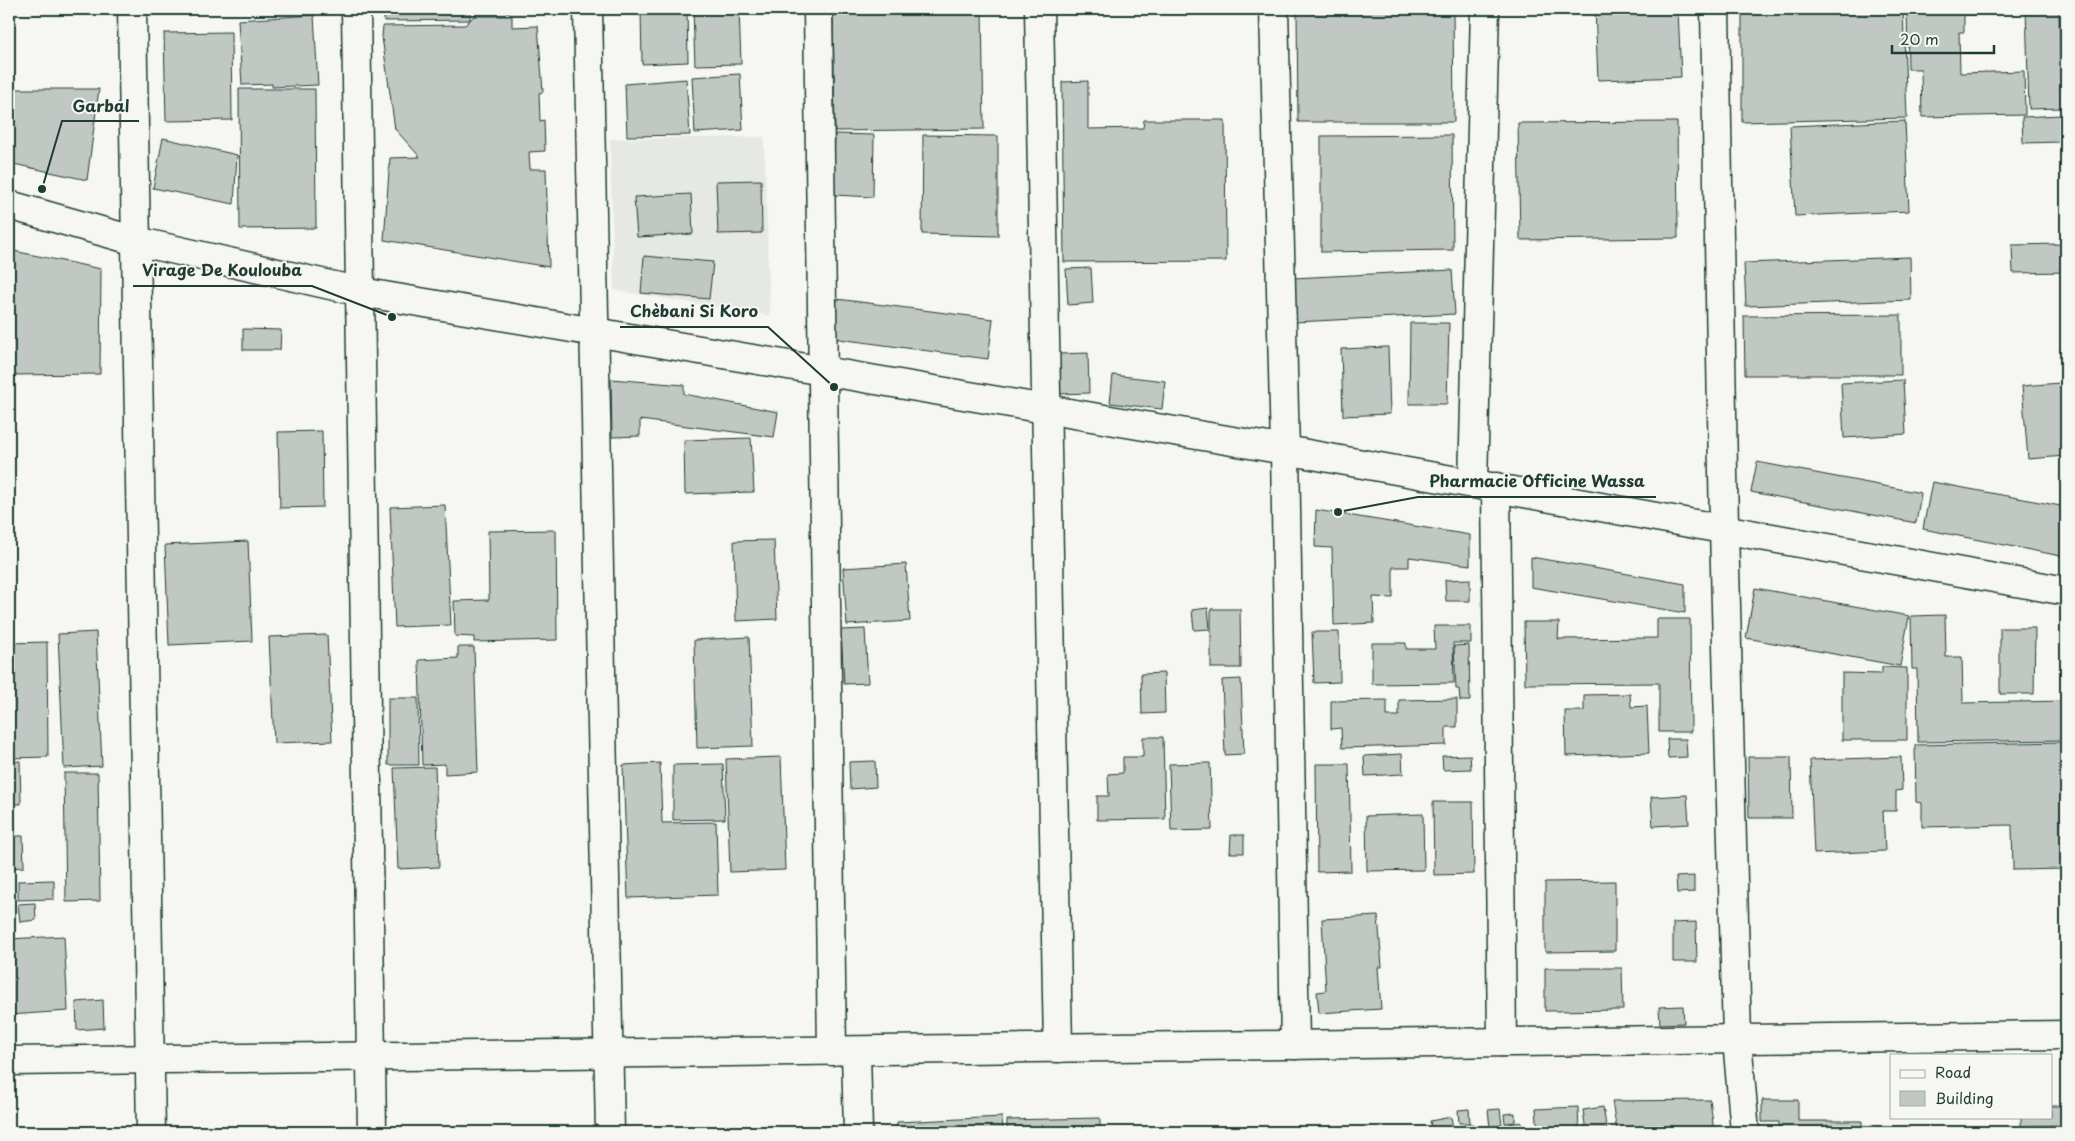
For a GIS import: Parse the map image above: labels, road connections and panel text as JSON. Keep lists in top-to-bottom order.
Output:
{
  "places": [
    "Garbal",
    "Virage De Koulouba",
    "Chèbani Si Koro",
    "Pharmacie Officine Wassa"
  ],
  "legend": ["Road", "Building"],
  "scale_bar": "20 m"
}
